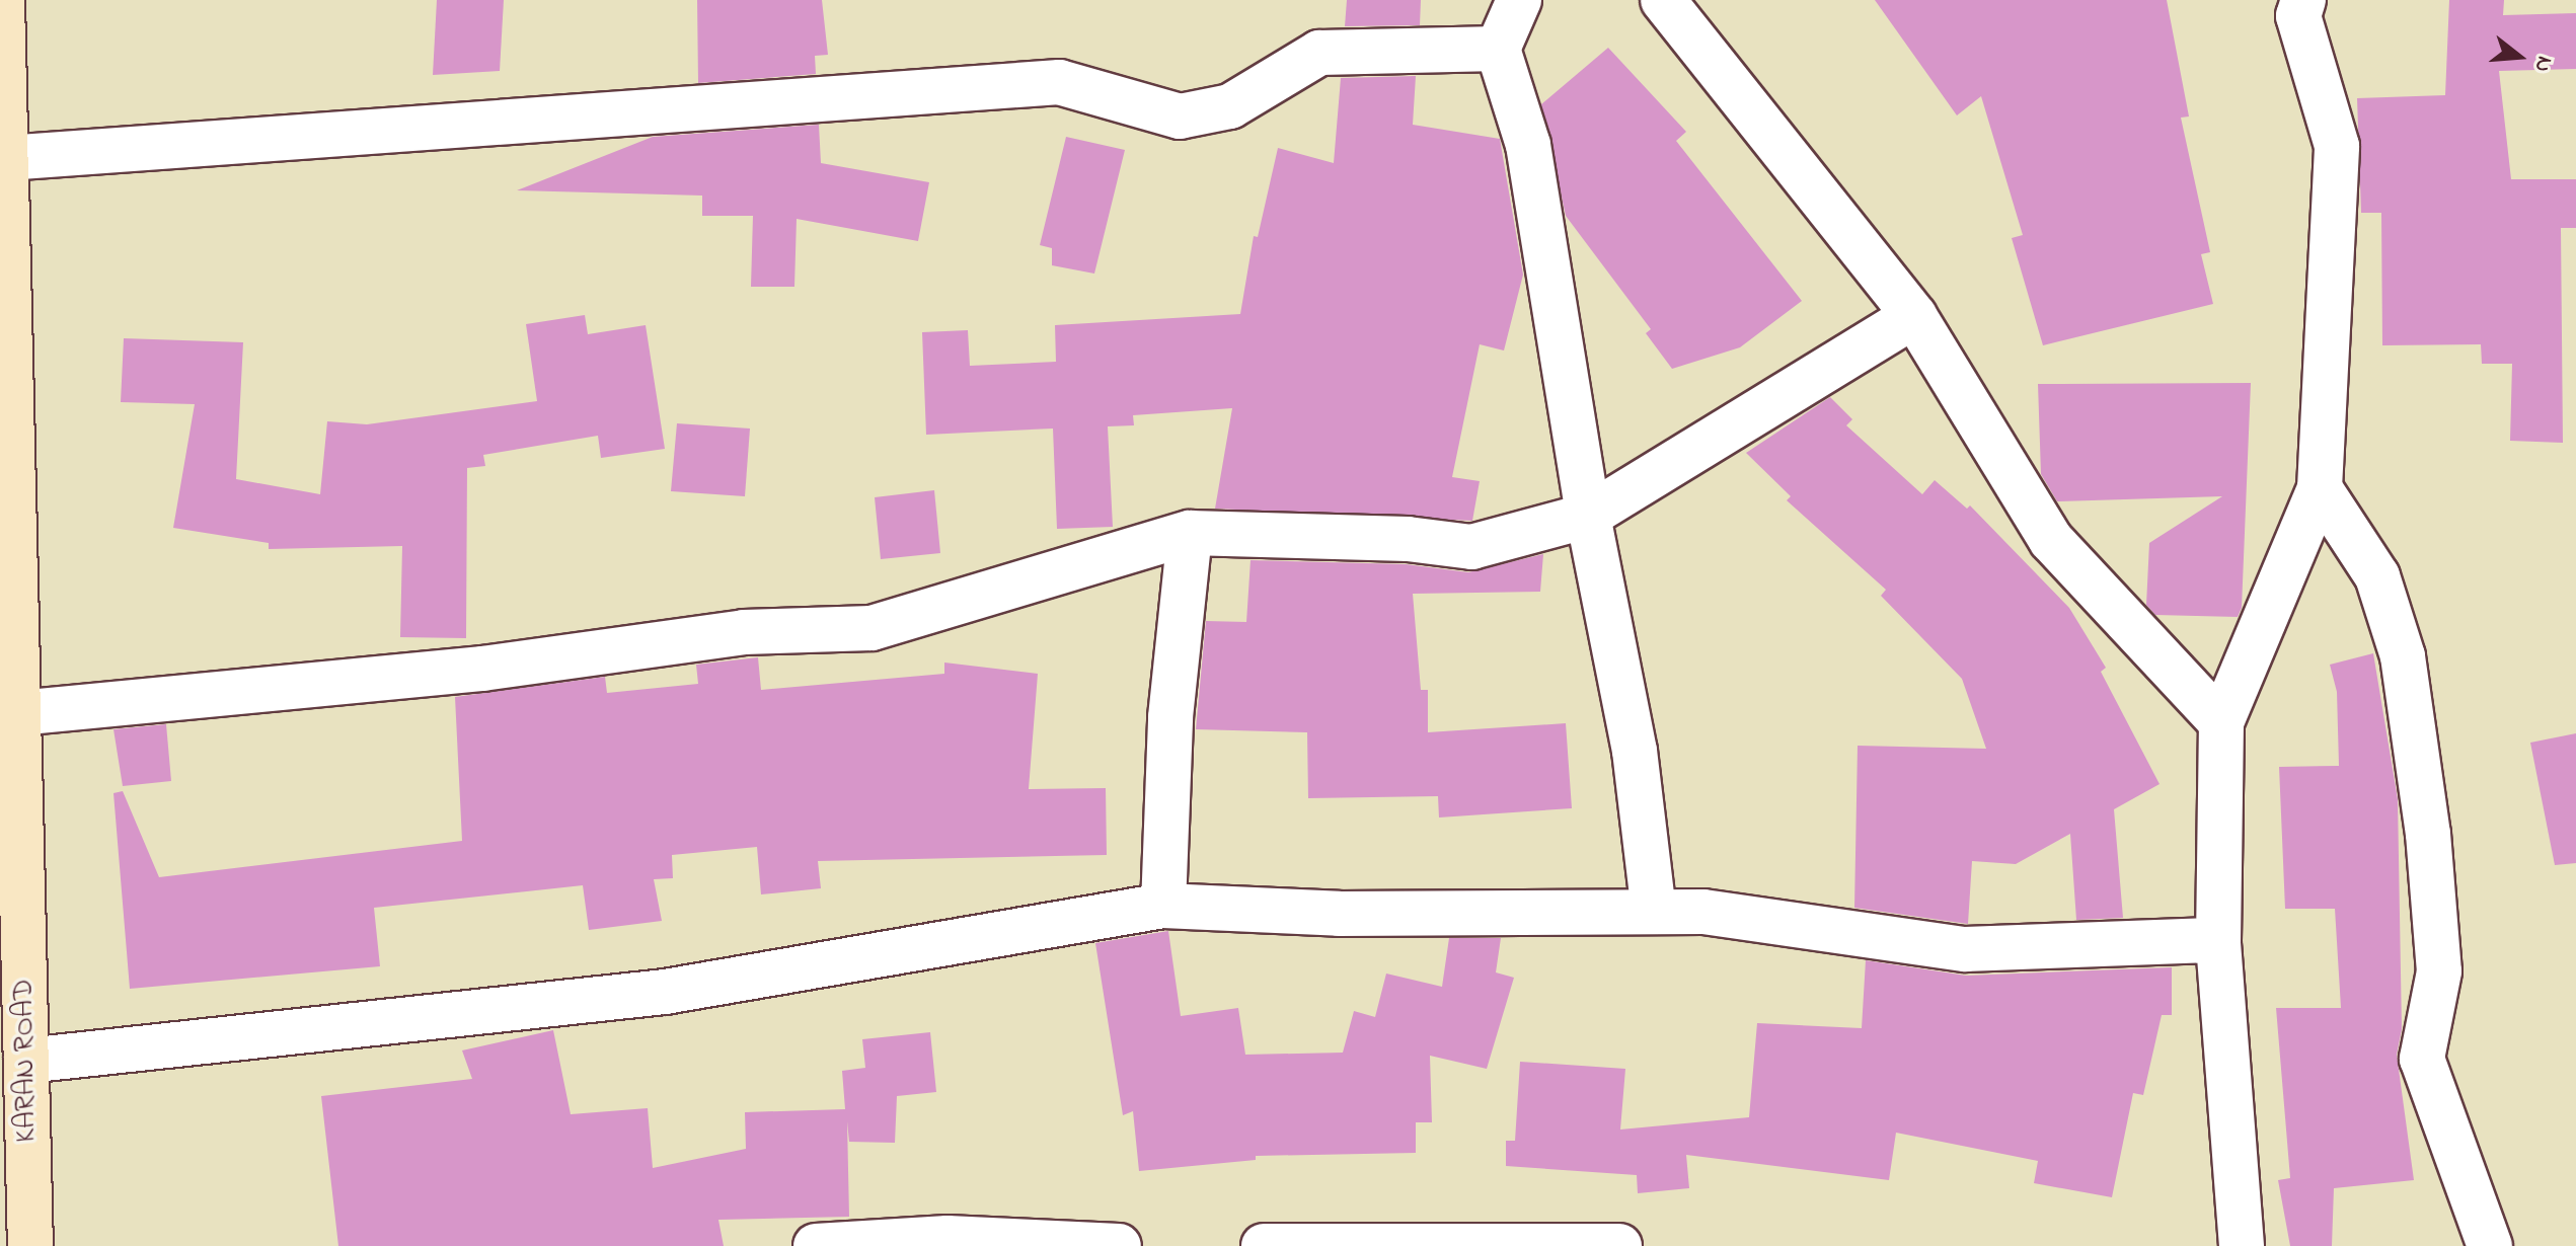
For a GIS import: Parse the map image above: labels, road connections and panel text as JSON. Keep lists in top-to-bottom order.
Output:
{
  "streets": {
    "street": ["KARAN ROAD"]
  },
  "north": "right"
}
